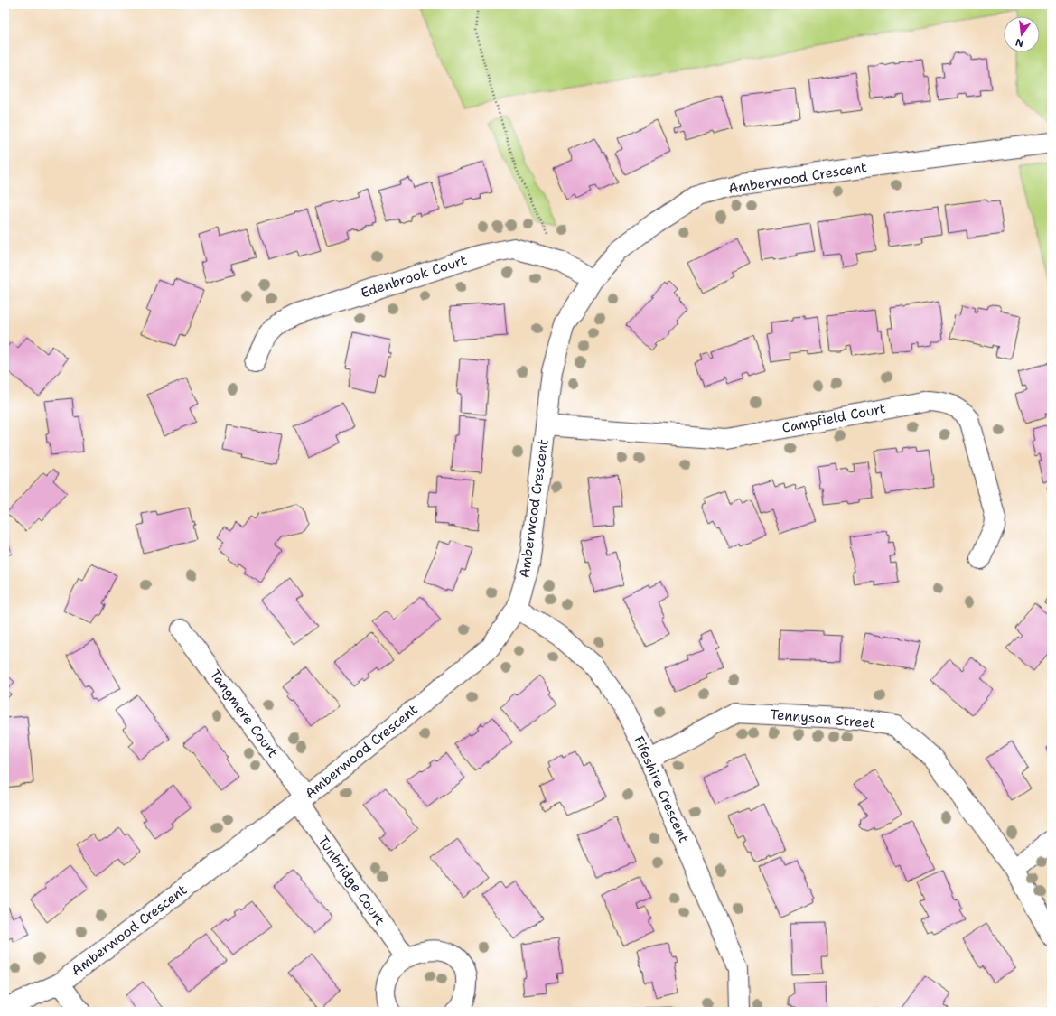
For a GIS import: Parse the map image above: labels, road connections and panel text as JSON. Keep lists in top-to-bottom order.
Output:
{
  "streets": {
    "street": [
      "Amberwood Crescent",
      "Edenbrook Court",
      "Campfield Court",
      "Tangmere Court",
      "Tennyson Street",
      "Fifeshire Crescent",
      "Tunbridge Court"
    ]
  },
  "crossings": [
    ["Amberwood Crescent", "Edenbrook Court"],
    ["Amberwood Crescent", "Campfield Court"],
    ["Amberwood Crescent", "Tangmere Court"],
    ["Amberwood Crescent", "Fifeshire Crescent"],
    ["Amberwood Crescent", "Tunbridge Court"],
    ["Tangmere Court", "Tunbridge Court"],
    ["Tennyson Street", "Fifeshire Crescent"]
  ],
  "north": "bottom"
}
